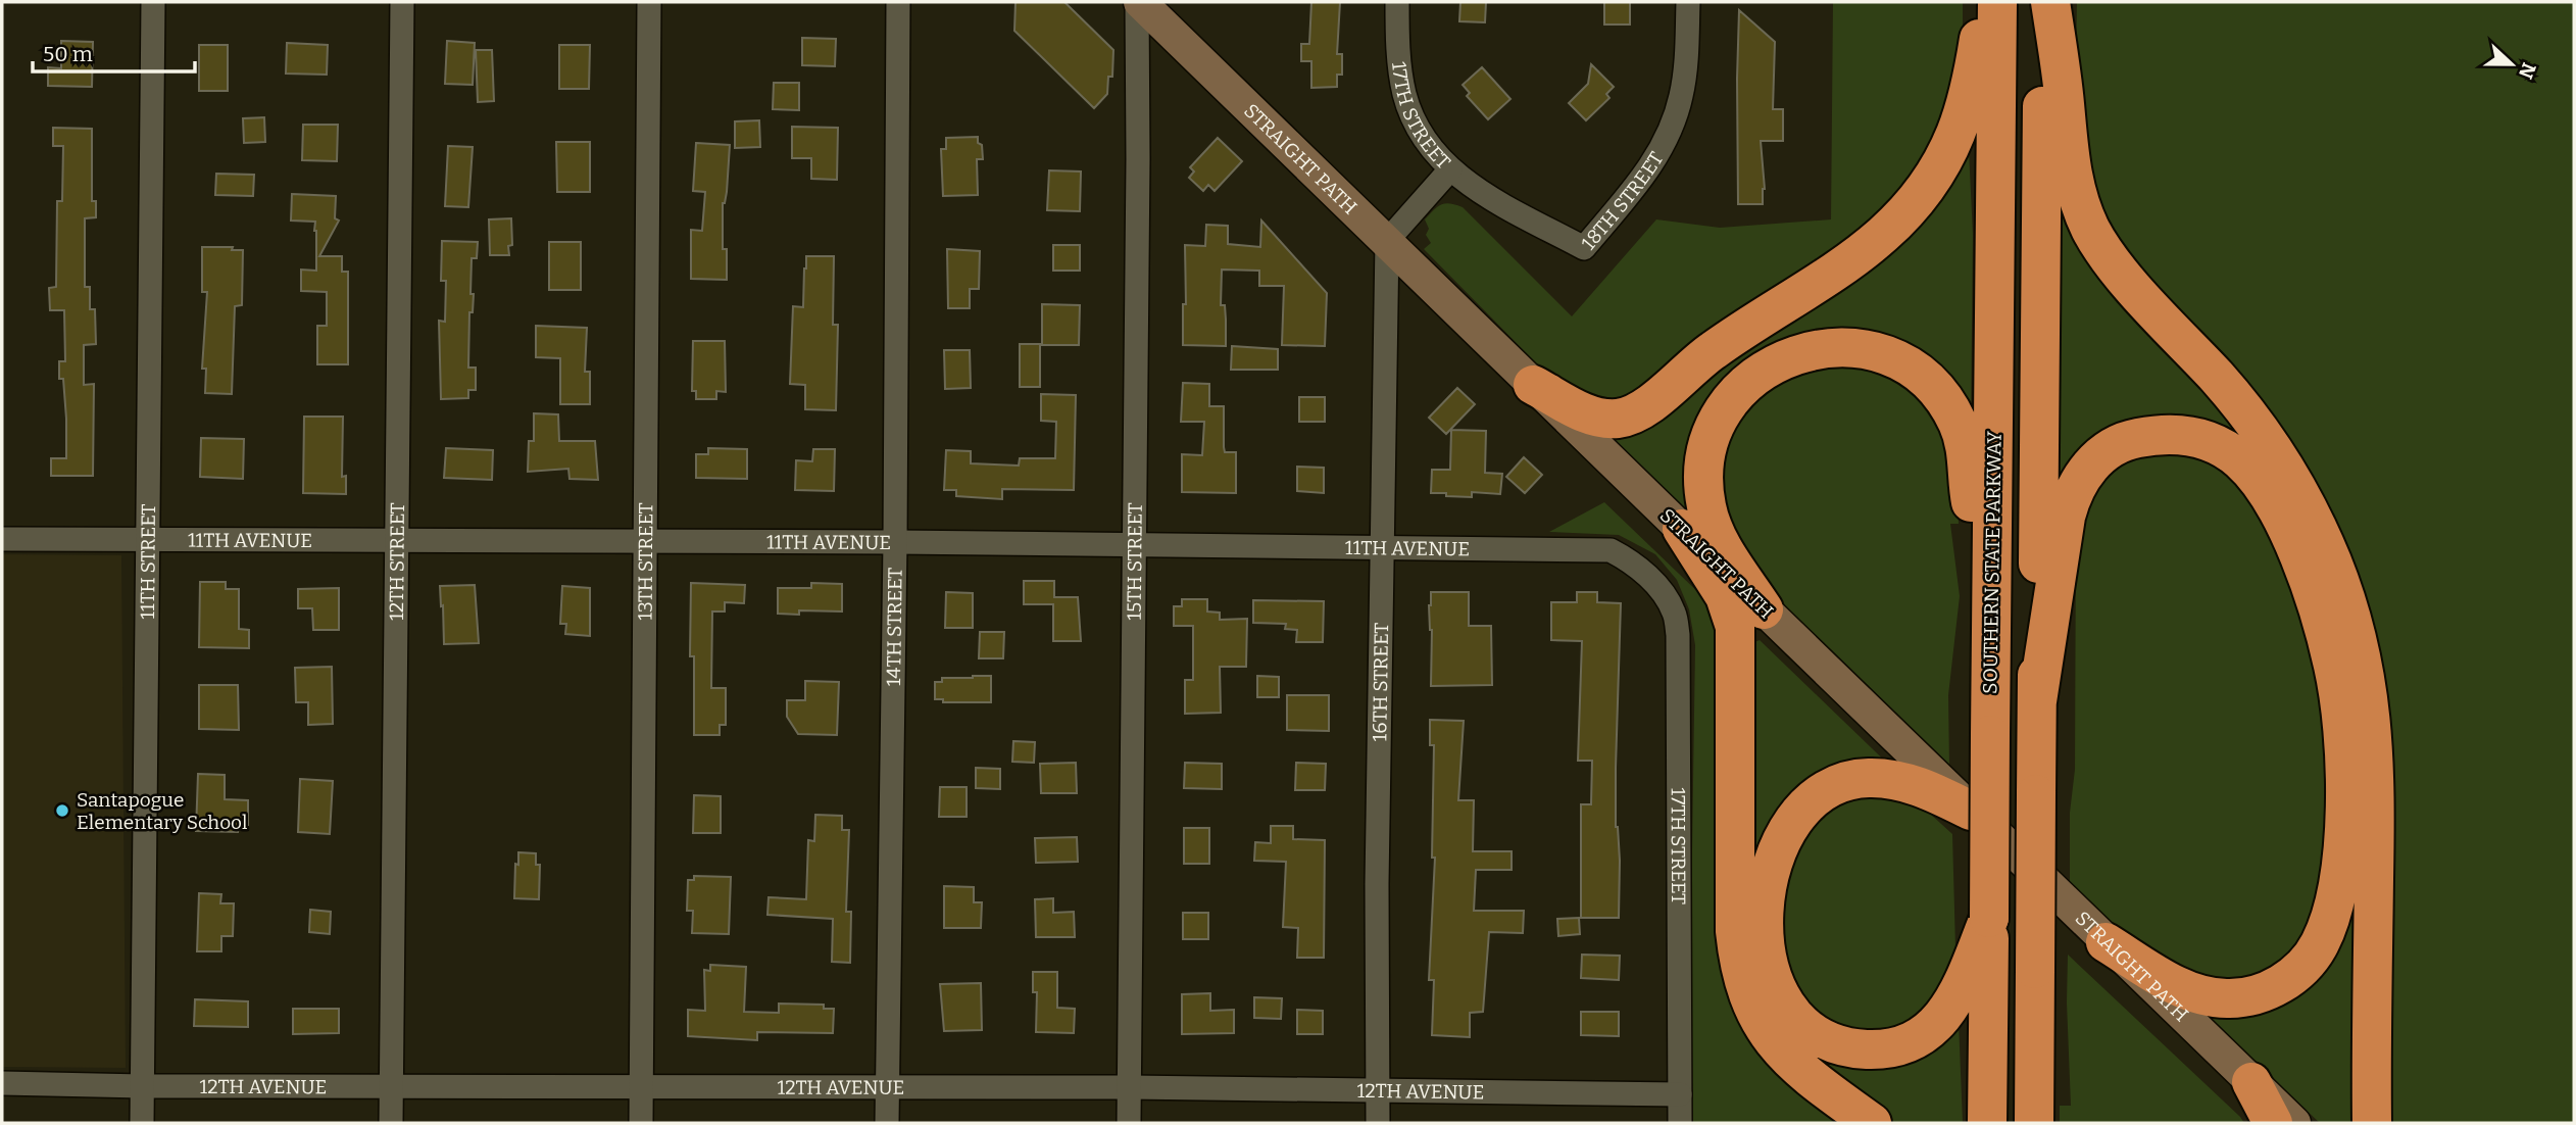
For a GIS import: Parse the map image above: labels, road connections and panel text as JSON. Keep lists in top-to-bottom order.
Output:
{
  "streets": {
    "highway": ["SOUTHERN STATE PARKWAY"],
    "main road": ["STRAIGHT PATH"],
    "street": [
      "17TH STREET",
      "18TH STREET",
      "11TH AVENUE",
      "11TH STREET",
      "12TH STREET",
      "13TH STREET",
      "15TH STREET",
      "14TH STREET",
      "16TH STREET",
      "12TH AVENUE"
    ]
  },
  "crossings": [
    ["17TH STREET", "STRAIGHT PATH"],
    ["17TH STREET", "18TH STREET"],
    ["17TH STREET", "11TH AVENUE"],
    ["17TH STREET", "16TH STREET"],
    ["17TH STREET", "12TH AVENUE"],
    ["STRAIGHT PATH", "15TH STREET"],
    ["STRAIGHT PATH", "16TH STREET"],
    ["11TH AVENUE", "11TH STREET"],
    ["11TH AVENUE", "12TH STREET"],
    ["11TH AVENUE", "13TH STREET"],
    ["11TH AVENUE", "15TH STREET"],
    ["11TH AVENUE", "14TH STREET"],
    ["11TH AVENUE", "16TH STREET"],
    ["11TH STREET", "12TH AVENUE"],
    ["12TH STREET", "12TH AVENUE"],
    ["13TH STREET", "12TH AVENUE"],
    ["15TH STREET", "12TH AVENUE"],
    ["14TH STREET", "12TH AVENUE"],
    ["16TH STREET", "12TH AVENUE"]
  ],
  "places": ["Santapogue Elementary School"],
  "scale_bar": "50 m",
  "north": "right"
}
